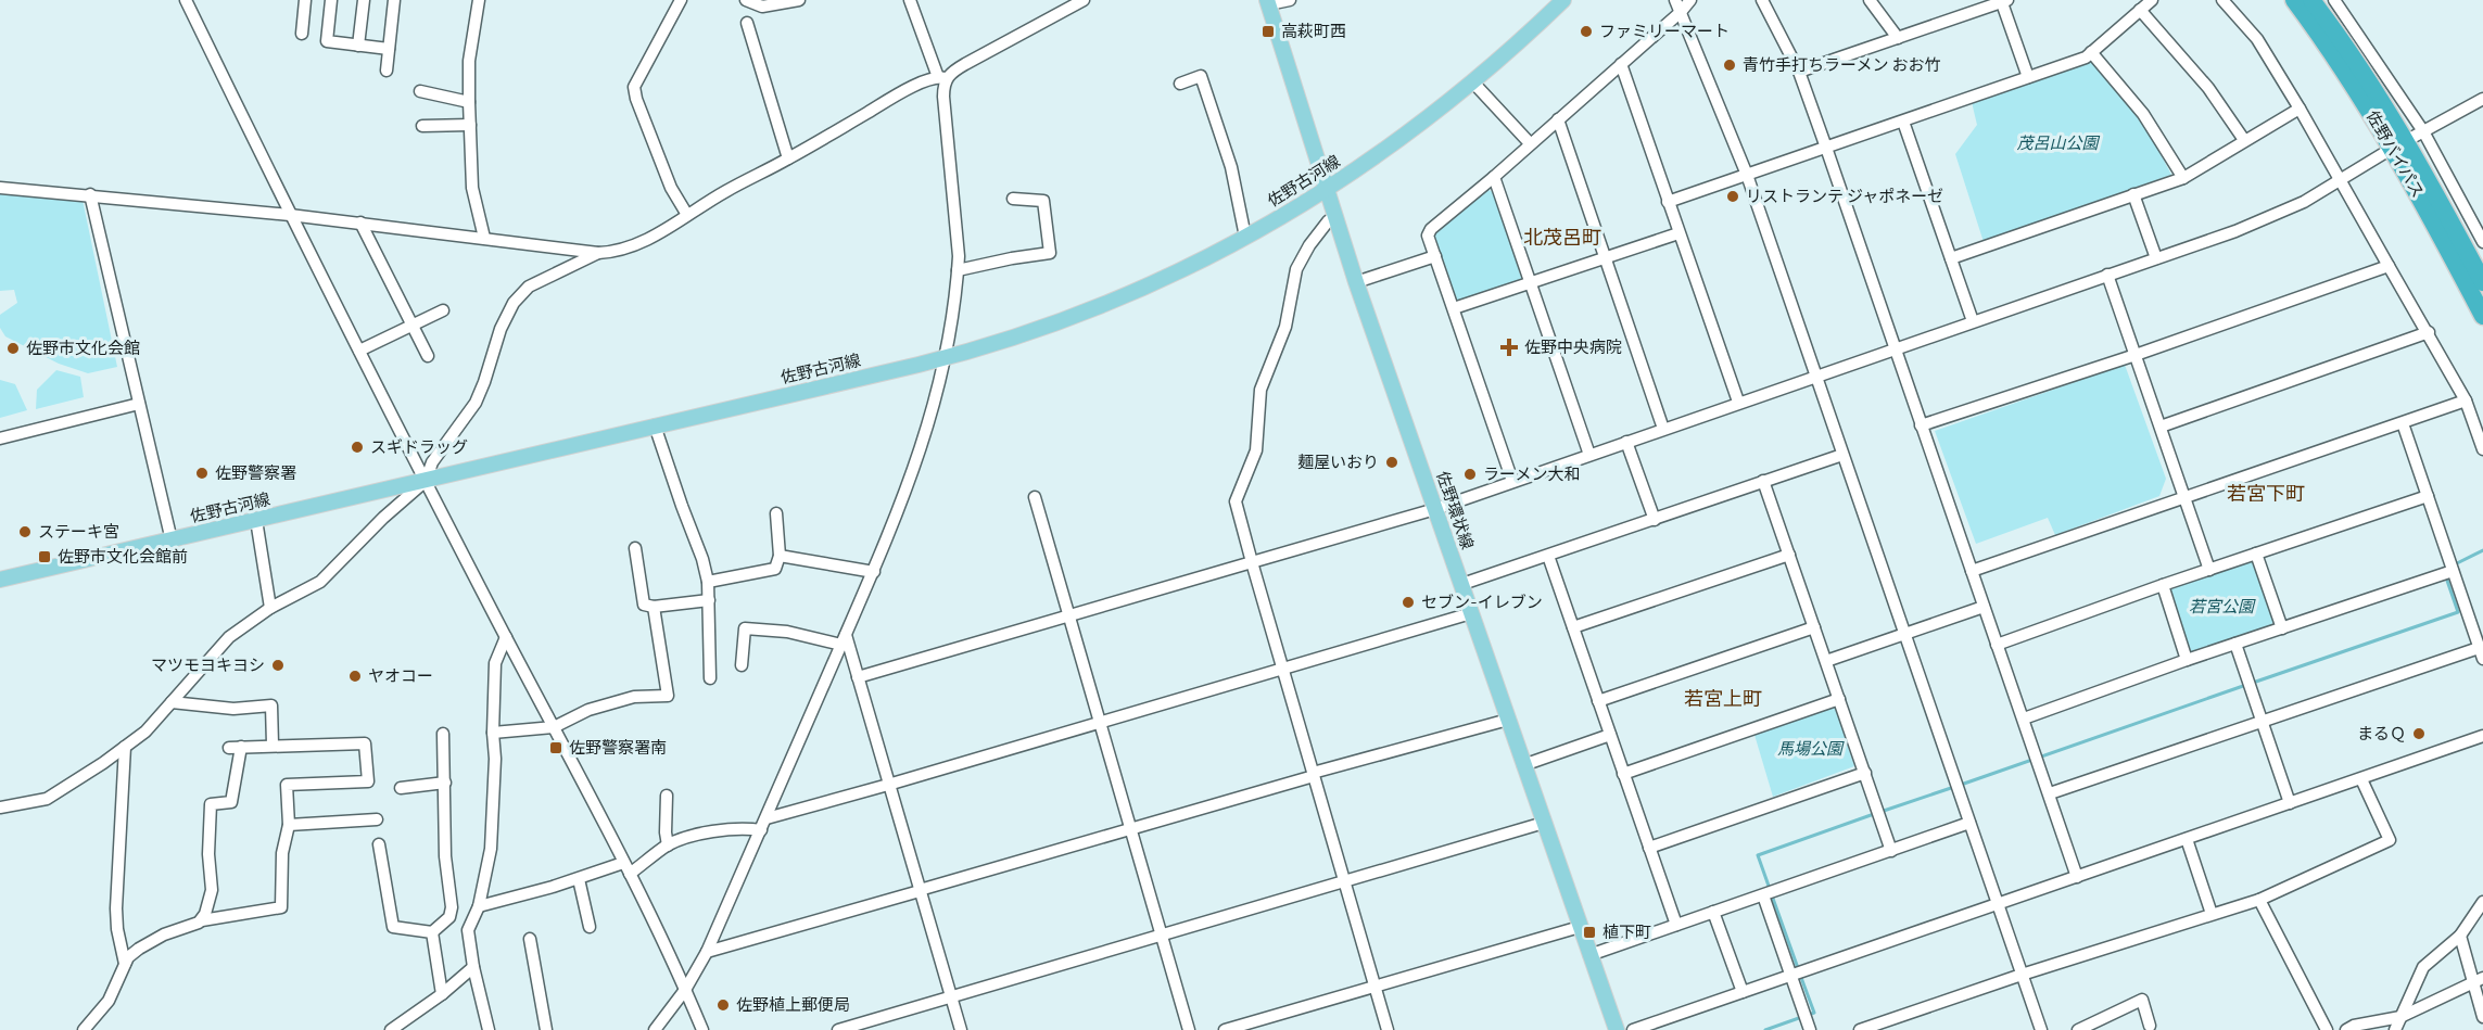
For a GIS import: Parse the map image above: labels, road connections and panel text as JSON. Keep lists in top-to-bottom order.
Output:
{
  "streets": {
    "highway": ["佐野バイパス"],
    "main road": ["佐野古河線", "佐野環状線"]
  },
  "crossings": [
    ["佐野古河線", "佐野環状線"]
  ],
  "districts": ["北茂呂町", "若宮下町", "若宮上町"],
  "parks": ["茂呂山公園", "若宮公園", "馬場公園"],
  "places": {
    "transit": [
      "高萩町西",
      "佐野市文化会館前",
      "佐野警察署南",
      "植下町"
    ],
    "other": [
      "ファミリーマート",
      "青竹手打ちラーメン おお竹",
      "リストランテ ジャポネーゼ",
      "佐野市文化会館",
      "スギドラッグ",
      "麺屋いおり",
      "佐野警察署",
      "ラーメン大和",
      "ステーキ宮",
      "セブン-イレブン",
      "マツモヨキヨシ",
      "ヤオコー",
      "まるＱ",
      "佐野植上郵便局"
    ],
    "health": ["佐野中央病院"]
  }
}
